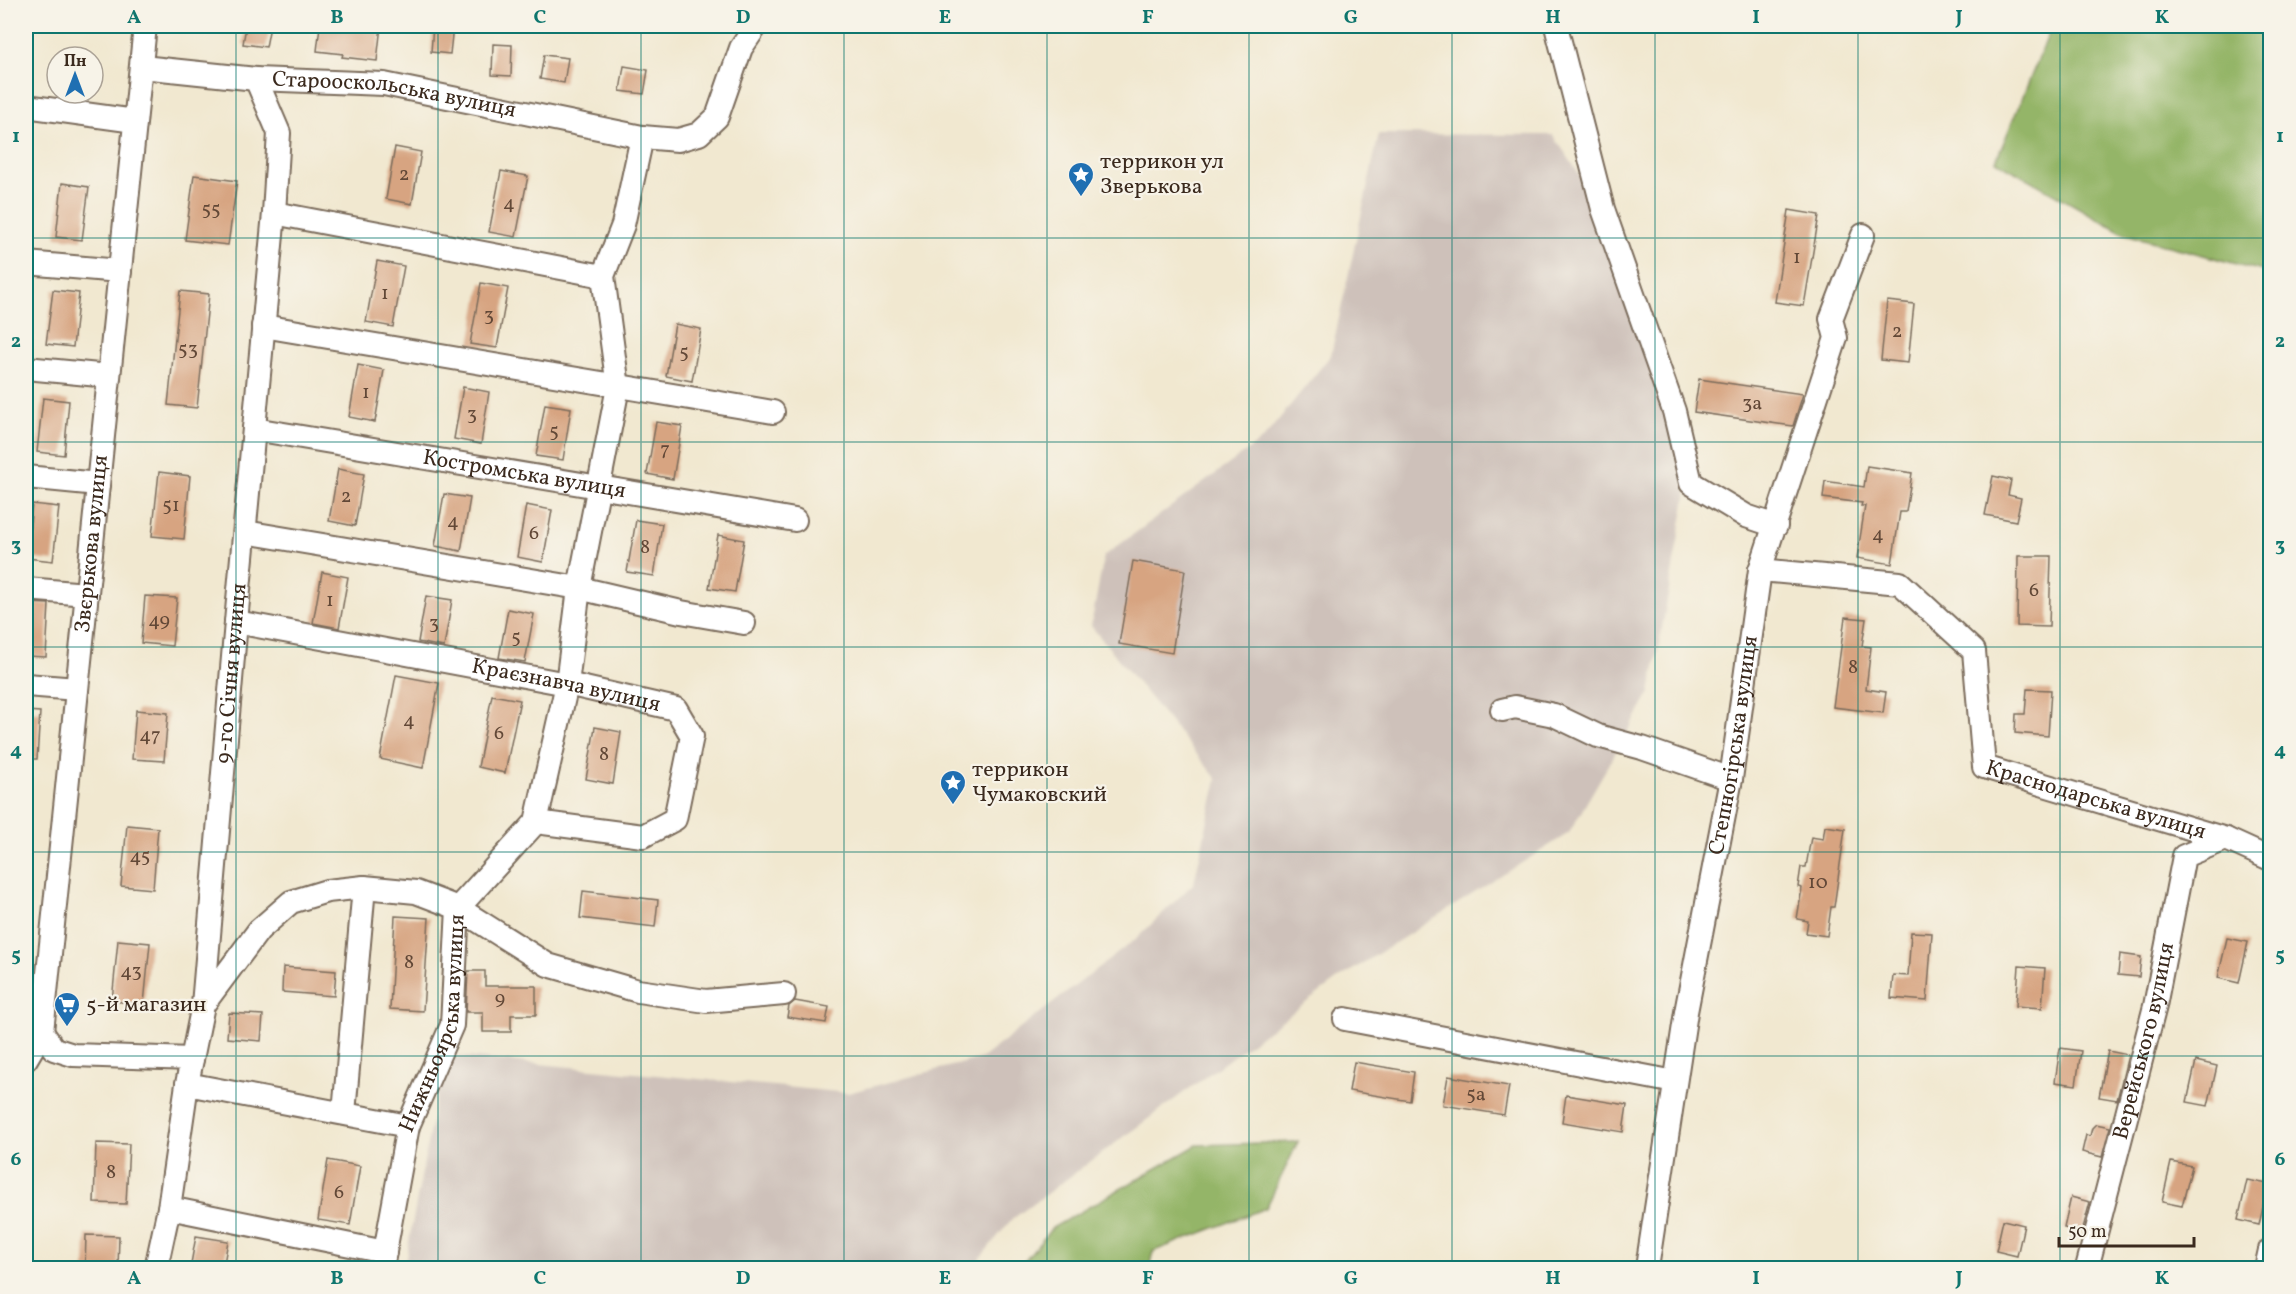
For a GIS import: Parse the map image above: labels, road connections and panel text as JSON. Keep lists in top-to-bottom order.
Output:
{
  "streets": {
    "street": [
      "Старооскольська вулиця",
      "Костромська вулиця",
      "Звєрькова вулиця",
      "9-го Січня вулиця",
      "Краєзнавча вулиця",
      "Степногірська вулиця",
      "Краснодарська вулиця",
      "Нижньоярська вулиця",
      "Верейського вулиця"
    ]
  },
  "crossings": [
    ["Старооскольська вулиця", "Звєрькова вулиця"],
    ["Старооскольська вулиця", "9-го Січня вулиця"],
    ["Костромська вулиця", "9-го Січня вулиця"],
    ["Костромська вулиця", "Нижньоярська вулиця"],
    ["9-го Січня вулиця", "Краєзнавча вулиця"],
    ["Краєзнавча вулиця", "Нижньоярська вулиця"],
    ["Степногірська вулиця", "Краснодарська вулиця"],
    ["Краснодарська вулиця", "Верейського вулиця"]
  ],
  "places": {
    "place": ["террикон ул Зверькова", "террикон Чумаковский"],
    "supermarket": ["5-й магазин"]
  },
  "house_numbers": [
    "2",
    "4",
    "55",
    "1",
    "1",
    "3",
    "2",
    "53",
    "5",
    "1",
    "3а",
    "3",
    "5",
    "7",
    "2",
    "51",
    "4",
    "6",
    "4",
    "8",
    "6",
    "1",
    "49",
    "3",
    "5",
    "8",
    "4",
    "6",
    "47",
    "8",
    "45",
    "10",
    "8",
    "43",
    "9",
    "5а",
    "8",
    "6"
  ],
  "scale_bar": "50 m",
  "north": "top",
  "grid": {
    "columns": [
      "A",
      "B",
      "C",
      "D",
      "E",
      "F",
      "G",
      "H",
      "I",
      "J",
      "K"
    ],
    "rows": [
      "1",
      "2",
      "3",
      "4",
      "5",
      "6"
    ]
  }
}
